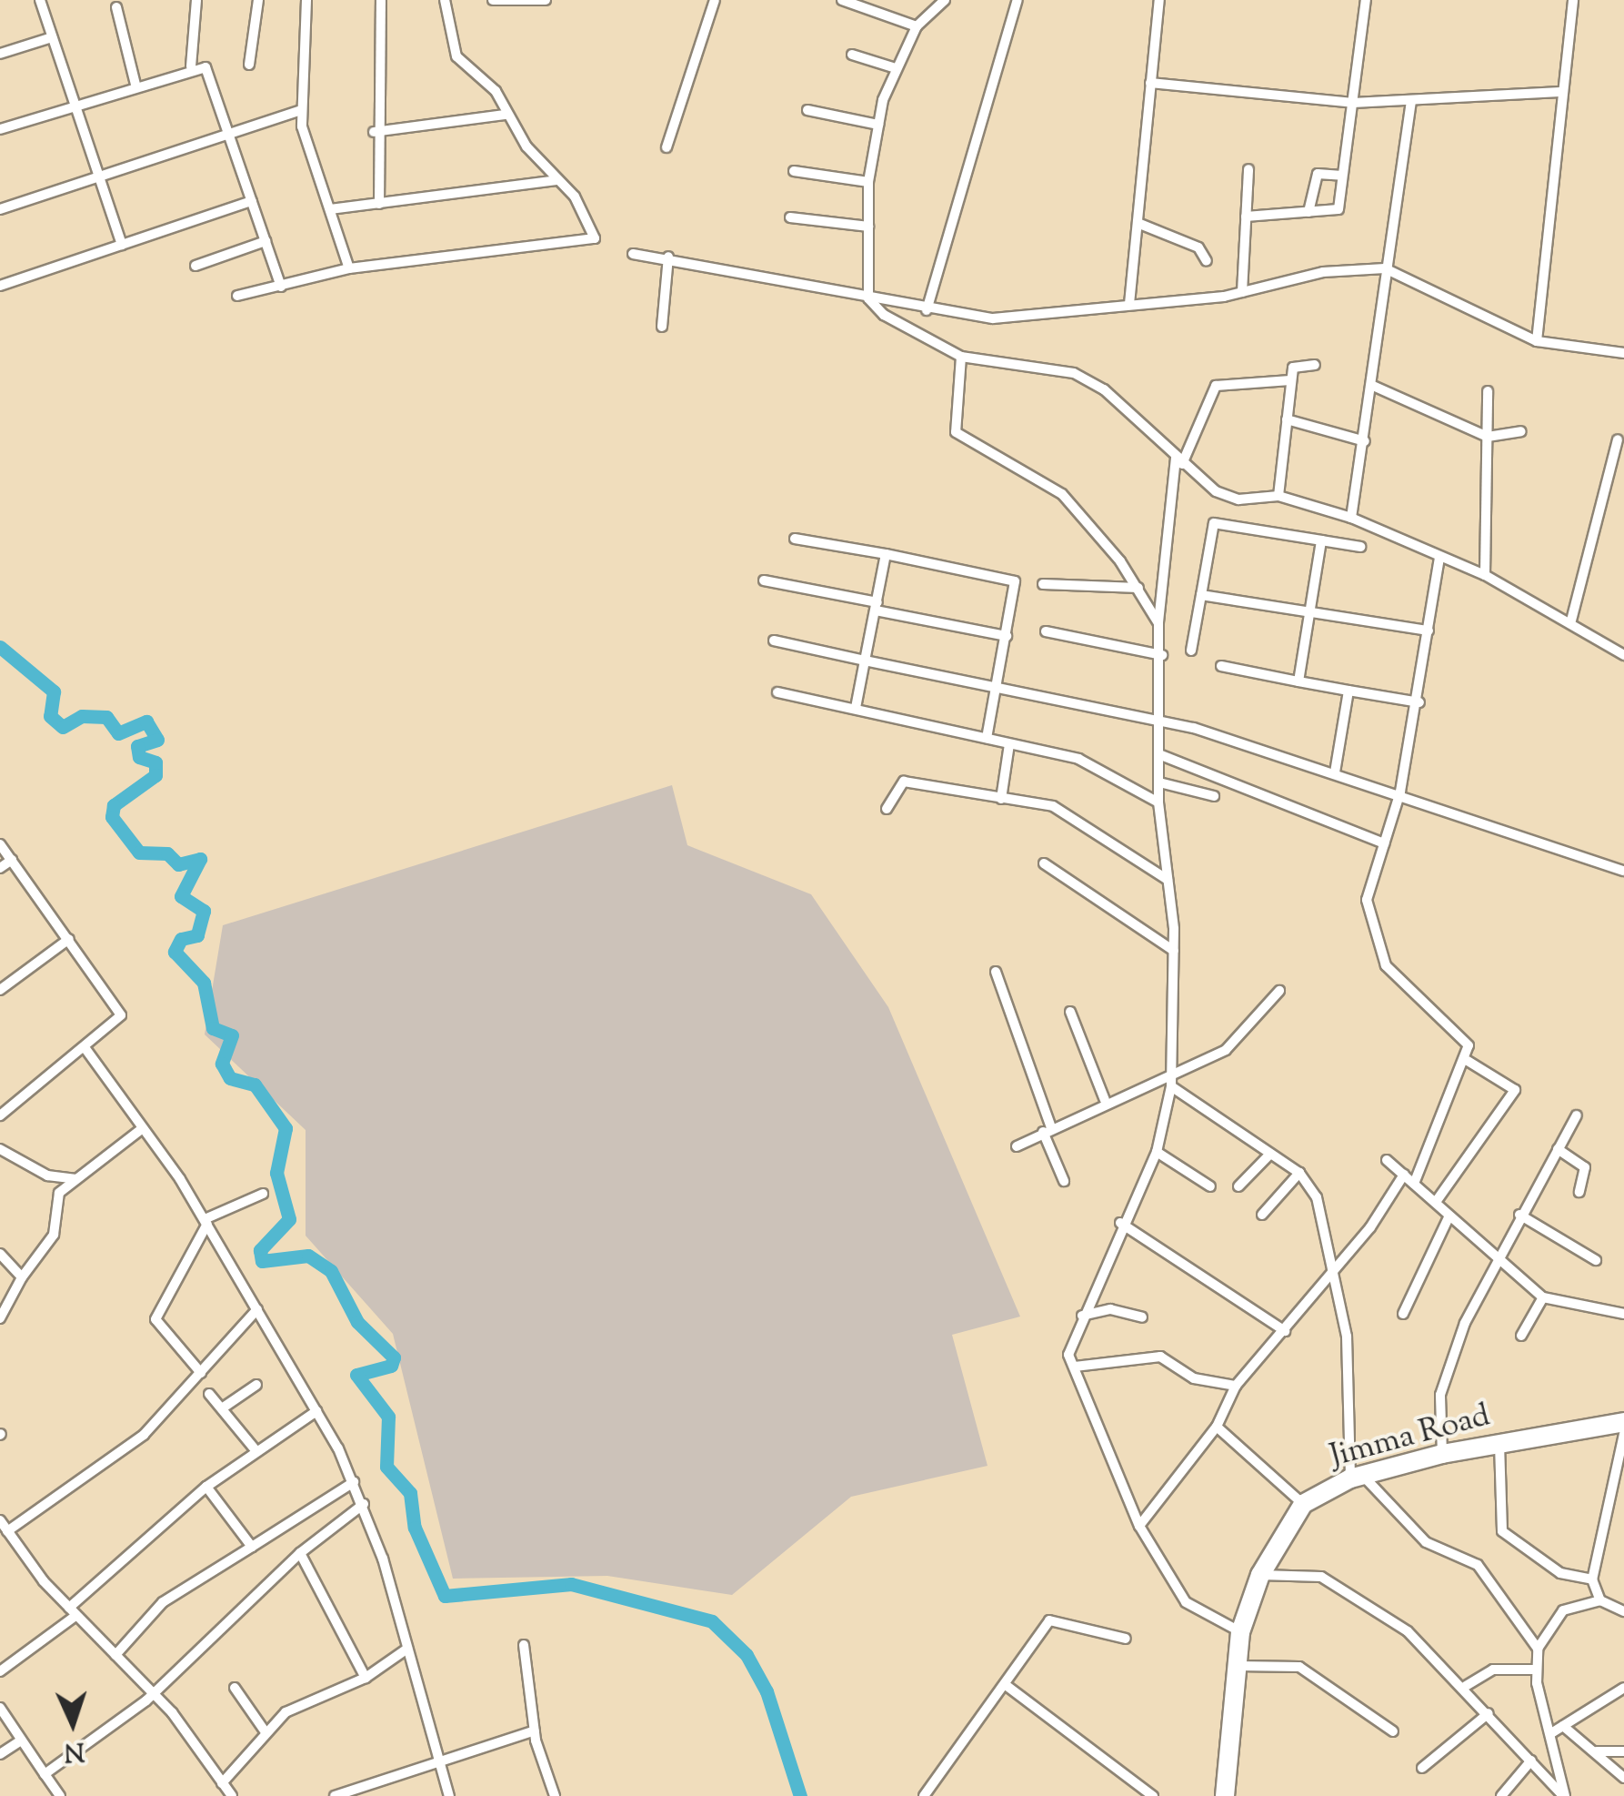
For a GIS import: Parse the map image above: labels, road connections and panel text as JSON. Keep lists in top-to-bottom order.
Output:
{
  "streets": {
    "highway": ["Jimma Road"]
  },
  "north": "bottom"
}
